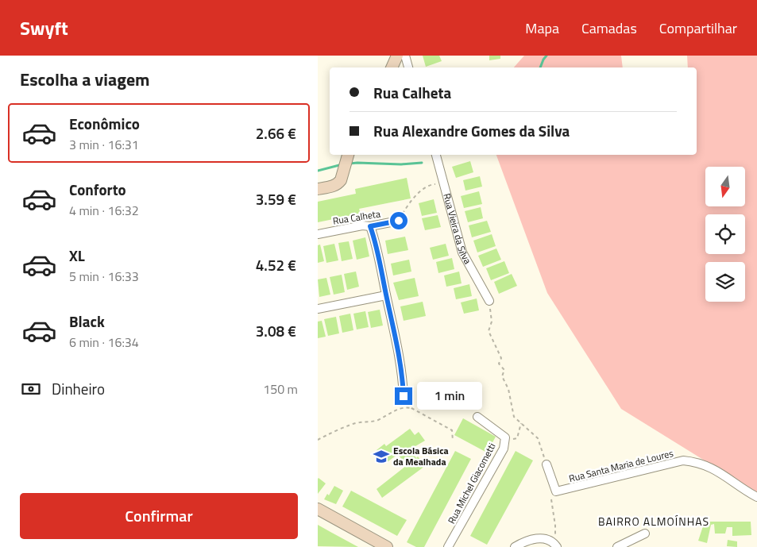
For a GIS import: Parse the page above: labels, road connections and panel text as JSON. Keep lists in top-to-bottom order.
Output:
{
  "streets": {
    "street": [
      "Rua Calheta",
      "Rua Vieira da Silva",
      "Rua Santa Maria de Loures",
      "Rua Michel Giacometti"
    ]
  },
  "districts": ["BAIRRO ALMOÍNHAS"],
  "places": {
    "school or university": ["Escola Básica da Mealhada"]
  },
  "north": "bottom",
  "page": {
    "header": "Swyft",
    "nav": ["Mapa", "Camadas", "Compartilhar"],
    "heading": "Escolha a viagem",
    "banner": ["Rua Calheta", "Rua Alexandre Gomes da Silva"],
    "list": [
      {
        "name": "Econômico",
        "note": "3 min · 16:31",
        "value": "2.66 €"
      },
      {
        "name": "Conforto",
        "note": "4 min · 16:32",
        "value": "3.59 €"
      },
      {
        "name": "XL",
        "note": "5 min · 16:33",
        "value": "4.52 €"
      },
      {
        "name": "Black",
        "note": "6 min · 16:34",
        "value": "3.08 €"
      }
    ],
    "pay": ["Dinheiro", "150 m"],
    "bubble": "1 min",
    "buttons": "Confirmar"
  }
}
